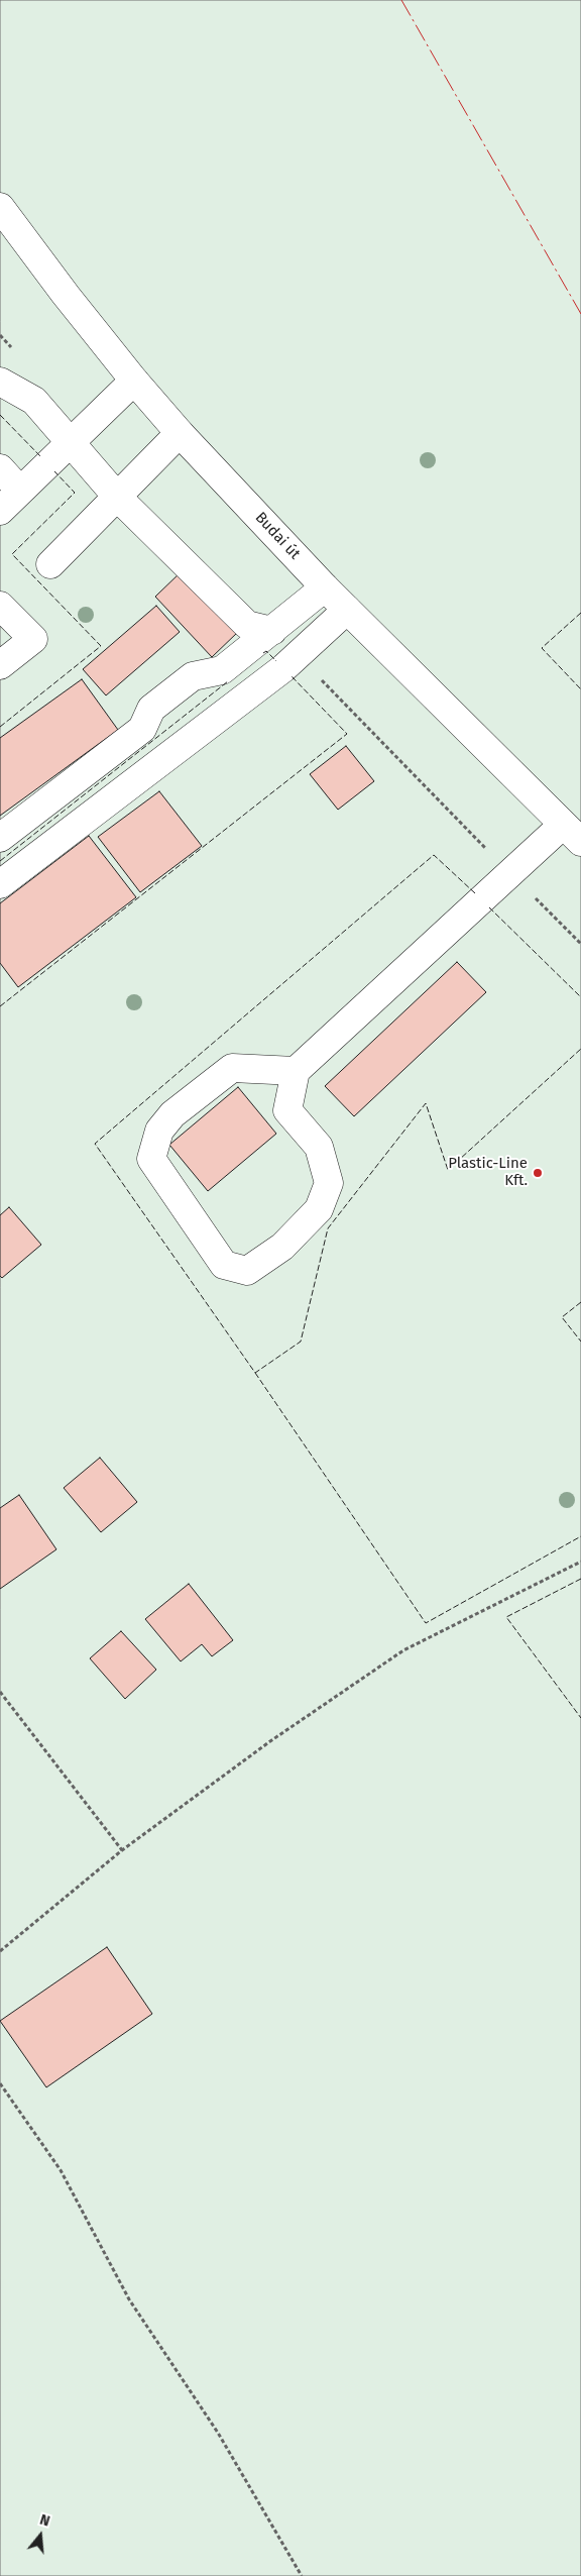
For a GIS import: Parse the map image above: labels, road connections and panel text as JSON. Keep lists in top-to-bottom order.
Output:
{
  "streets": {
    "main road": ["Budai út"]
  },
  "places": ["Plastic-Line Kft."],
  "north": "top"
}
